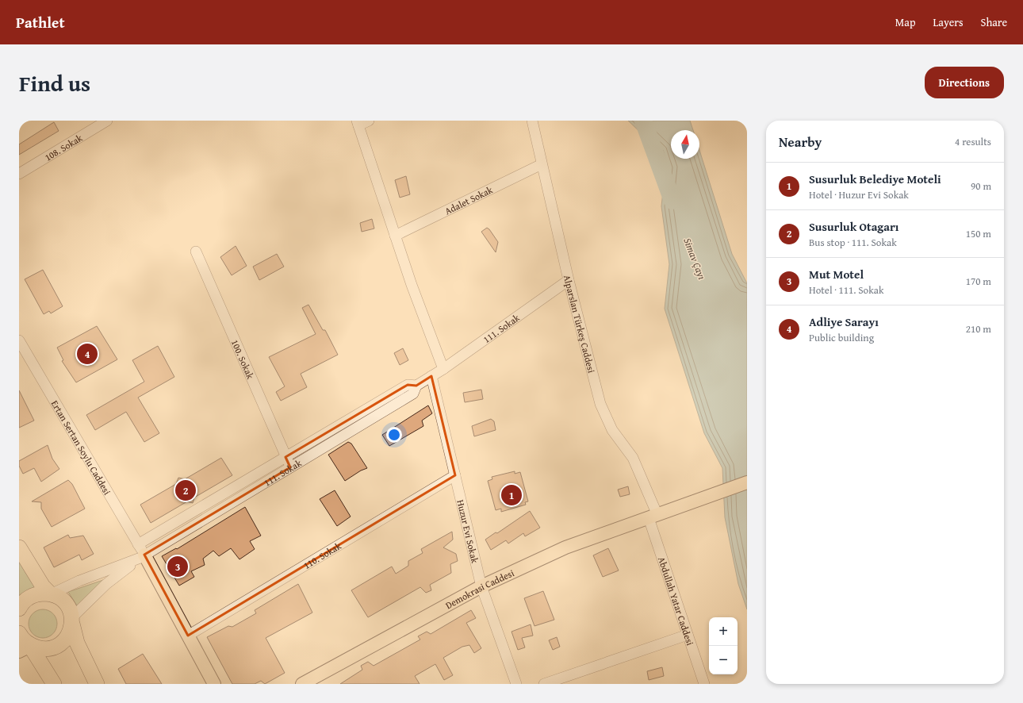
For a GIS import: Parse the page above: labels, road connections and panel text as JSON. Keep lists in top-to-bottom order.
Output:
{
  "streets": {
    "main road": ["Demokrasi Caddesi"],
    "street": [
      "108. Sokak",
      "Adalet Sokak",
      "Alparslan Türkeş Caddesi",
      "111. Sokak",
      "100. Sokak",
      "Ertan Sertan Soylu Caddesi",
      "Huzur Evi Sokak",
      "110. Sokak",
      "Abdullah Yatar Caddesi"
    ]
  },
  "crossings": [
    ["Adalet Sokak", "Alparslan Türkeş Caddesi"],
    ["Alparslan Türkeş Caddesi", "111. Sokak"],
    ["Alparslan Türkeş Caddesi", "Demokrasi Caddesi"],
    ["Alparslan Türkeş Caddesi", "Abdullah Yatar Caddesi"],
    ["111. Sokak", "100. Sokak"],
    ["111. Sokak", "Ertan Sertan Soylu Caddesi"],
    ["111. Sokak", "Huzur Evi Sokak"],
    ["Huzur Evi Sokak", "110. Sokak"],
    ["Huzur Evi Sokak", "Demokrasi Caddesi"],
    ["Demokrasi Caddesi", "Abdullah Yatar Caddesi"]
  ],
  "water": ["Simav Çayı"],
  "north": "top",
  "page": {
    "header": "Pathlet",
    "nav": ["Map", "Layers", "Share"],
    "title": "Find us",
    "buttons": "Directions",
    "heading": ["Nearby", "4 results"],
    "list": [
      {
        "mark": "1",
        "name": "Susurluk Belediye Moteli",
        "note": "Hotel · Huzur Evi Sokak",
        "value": "90 m"
      },
      {
        "mark": "2",
        "name": "Susurluk Otagarı",
        "note": "Bus stop · 111. Sokak",
        "value": "150 m"
      },
      {
        "mark": "3",
        "name": "Mut Motel",
        "note": "Hotel · 111. Sokak",
        "value": "170 m"
      },
      {
        "mark": "4",
        "name": "Adliye Sarayı",
        "note": "Public building",
        "value": "210 m"
      }
    ],
    "pins": [
      "4",
      "2",
      "1",
      "3"
    ],
    "map_buttons": ["+", "−"]
  }
}
